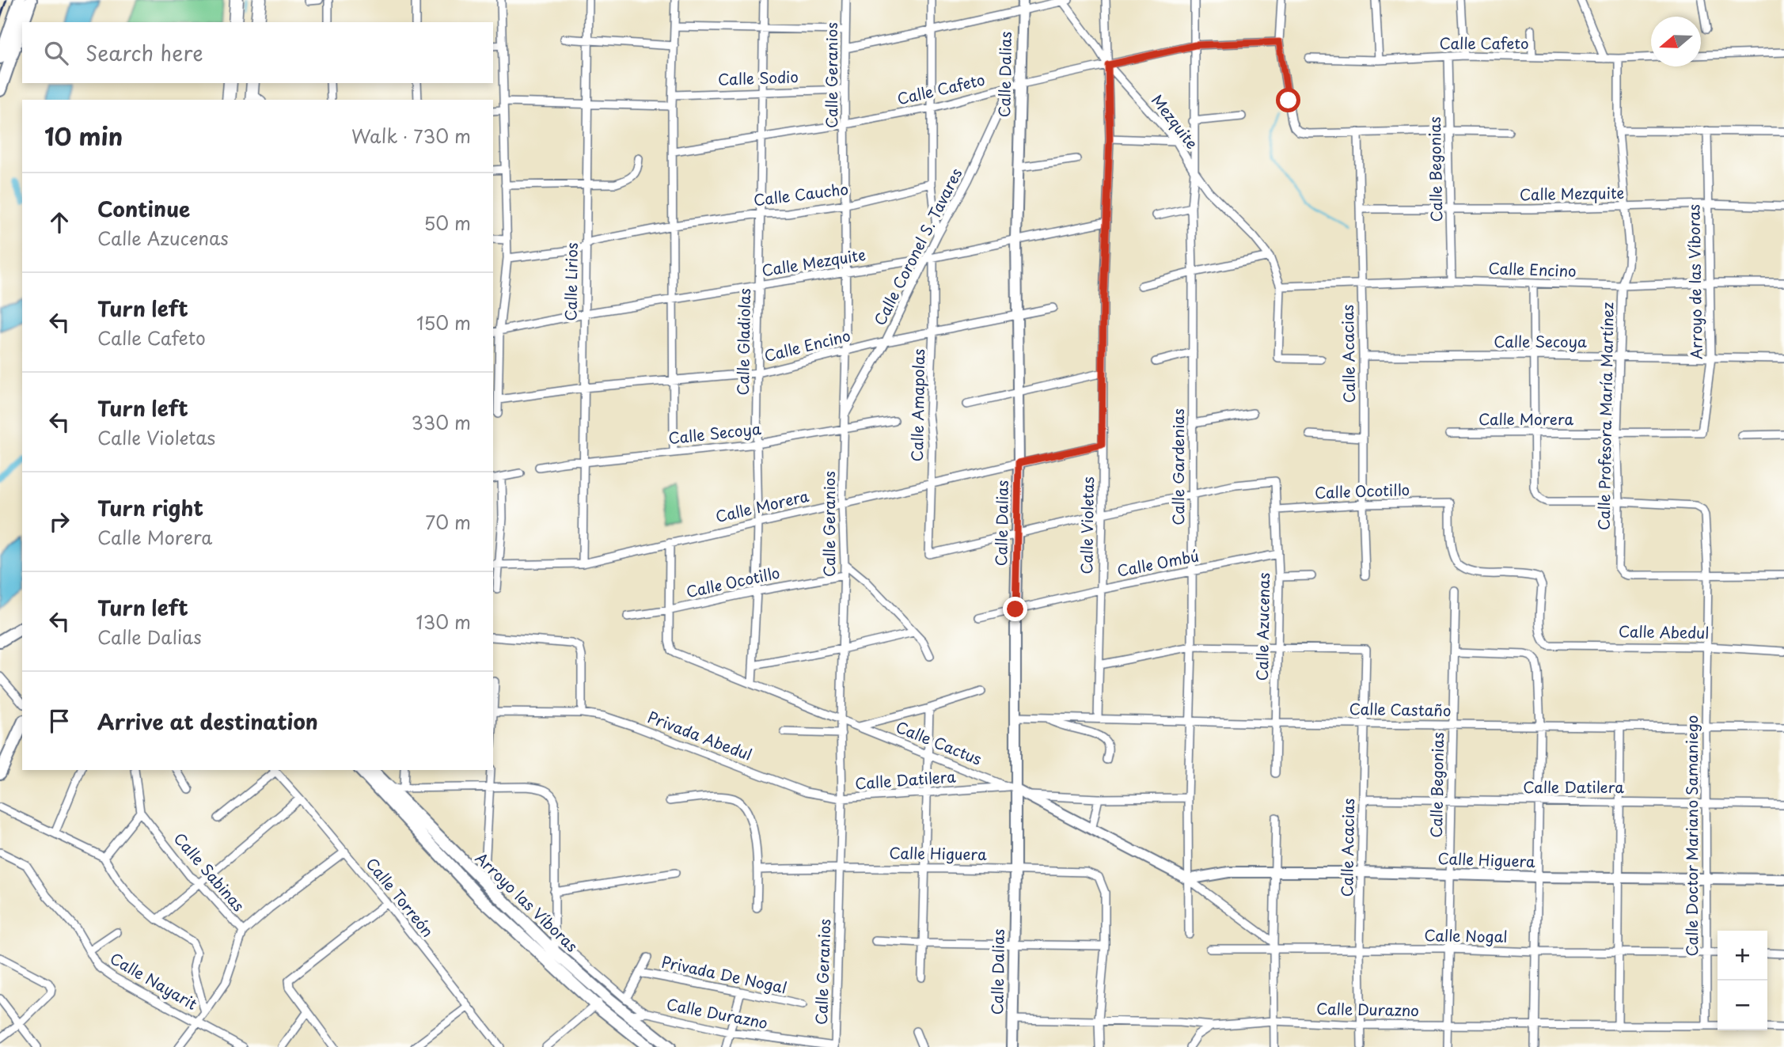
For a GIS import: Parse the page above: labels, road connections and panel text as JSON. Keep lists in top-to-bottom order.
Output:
{
  "streets": {
    "main road": ["Arroyo las Víboras"],
    "street": [
      "Calle Cafeto",
      "Calle Dalias",
      "Calle Geranios",
      "Calle Sodio",
      "Mezquite",
      "Calle Begonias",
      "Calle Mezquite",
      "Calle Caucho",
      "Calle Coronel S. Tavares",
      "Calle Encino",
      "Calle Lirios",
      "Arroyo de las Víboras",
      "Calle Gladiolas",
      "Calle Secoya",
      "Calle Acacias",
      "Calle Amapolas",
      "Calle Profesora María Martínez",
      "Calle Morera",
      "Calle Gardenias",
      "Calle Ocotillo",
      "Calle Violetas",
      "Calle Ombú",
      "Calle Azucenas",
      "Calle Abedul",
      "Calle Castaño",
      "Privada Abedul",
      "Calle Cactus",
      "Calle Datilera",
      "Calle Doctor Mariano Samaniego",
      "Calle Higuera",
      "Calle Sabinas",
      "Calle Torreón",
      "Calle Nogal",
      "Privada De Nogal",
      "Calle Nayarit",
      "Calle Durazno"
    ]
  },
  "crossings": [
    ["Calle Cafeto", "Calle Dalias"],
    ["Calle Cafeto", "Calle Geranios"],
    ["Calle Cafeto", "Mezquite"],
    ["Calle Cafeto", "Calle Begonias"],
    ["Calle Cafeto", "Calle Coronel S. Tavares"],
    ["Calle Cafeto", "Calle Gladiolas"],
    ["Calle Cafeto", "Calle Profesora María Martínez"],
    ["Calle Cafeto", "Calle Gardenias"],
    ["Calle Cafeto", "Calle Violetas"],
    ["Calle Dalias", "Calle Mezquite"],
    ["Calle Dalias", "Calle Coronel S. Tavares"],
    ["Calle Dalias", "Calle Encino"],
    ["Calle Dalias", "Calle Amapolas"],
    ["Calle Dalias", "Calle Morera"],
    ["Calle Dalias", "Calle Ombú"],
    ["Calle Dalias", "Calle Castaño"],
    ["Calle Dalias", "Calle Cactus"],
    ["Calle Dalias", "Calle Datilera"],
    ["Calle Dalias", "Calle Higuera"],
    ["Calle Dalias", "Calle Durazno"],
    ["Calle Geranios", "Calle Sodio"],
    ["Calle Geranios", "Calle Mezquite"],
    ["Calle Geranios", "Calle Caucho"],
    ["Calle Geranios", "Calle Coronel S. Tavares"],
    ["Calle Geranios", "Calle Encino"],
    ["Calle Geranios", "Calle Secoya"],
    ["Calle Geranios", "Calle Morera"],
    ["Calle Geranios", "Calle Ocotillo"],
    ["Calle Geranios", "Calle Cactus"],
    ["Calle Geranios", "Calle Datilera"],
    ["Calle Geranios", "Calle Higuera"],
    ["Calle Geranios", "Calle Durazno"],
    ["Calle Sodio", "Calle Gladiolas"],
    ["Mezquite", "Calle Encino"],
    ["Mezquite", "Calle Gardenias"],
    ["Mezquite", "Calle Violetas"],
    ["Calle Begonias", "Calle Mezquite"],
    ["Calle Begonias", "Calle Encino"],
    ["Calle Begonias", "Calle Castaño"],
    ["Calle Begonias", "Calle Datilera"],
    ["Calle Begonias", "Calle Higuera"],
    ["Calle Begonias", "Calle Nogal"],
    ["Calle Begonias", "Calle Durazno"],
    ["Calle Mezquite", "Calle Coronel S. Tavares"],
    ["Calle Mezquite", "Calle Lirios"],
    ["Calle Mezquite", "Arroyo de las Víboras"],
    ["Calle Mezquite", "Calle Gladiolas"],
    ["Calle Mezquite", "Calle Acacias"],
    ["Calle Mezquite", "Calle Amapolas"],
    ["Calle Mezquite", "Calle Profesora María Martínez"],
    ["Calle Mezquite", "Calle Violetas"],
    ["Calle Caucho", "Calle Lirios"],
    ["Calle Caucho", "Calle Gladiolas"],
    ["Calle Coronel S. Tavares", "Calle Encino"],
    ["Calle Coronel S. Tavares", "Calle Amapolas"],
    ["Calle Encino", "Calle Lirios"],
    ["Calle Encino", "Arroyo de las Víboras"],
    ["Calle Encino", "Calle Gladiolas"],
    ["Calle Encino", "Calle Acacias"],
    ["Calle Encino", "Calle Amapolas"],
    ["Calle Encino", "Calle Profesora María Martínez"],
    ["Calle Lirios", "Calle Secoya"],
    ["Calle Lirios", "Calle Morera"],
    ["Arroyo de las Víboras", "Calle Secoya"],
    ["Arroyo de las Víboras", "Calle Morera"],
    ["Calle Gladiolas", "Calle Secoya"],
    ["Calle Gladiolas", "Calle Morera"],
    ["Calle Gladiolas", "Calle Ocotillo"],
    ["Calle Gladiolas", "Calle Cactus"],
    ["Calle Secoya", "Calle Acacias"],
    ["Calle Secoya", "Calle Profesora María Martínez"],
    ["Calle Acacias", "Calle Ocotillo"],
    ["Calle Acacias", "Calle Azucenas"],
    ["Calle Acacias", "Calle Castaño"],
    ["Calle Acacias", "Calle Datilera"],
    ["Calle Acacias", "Calle Higuera"],
    ["Calle Acacias", "Calle Nogal"],
    ["Calle Acacias", "Calle Durazno"],
    ["Calle Amapolas", "Calle Morera"],
    ["Calle Profesora María Martínez", "Calle Morera"],
    ["Calle Morera", "Calle Violetas"],
    ["Calle Gardenias", "Calle Ombú"],
    ["Calle Gardenias", "Calle Azucenas"],
    ["Calle Gardenias", "Calle Castaño"],
    ["Calle Gardenias", "Calle Cactus"],
    ["Calle Gardenias", "Calle Higuera"],
    ["Calle Ocotillo", "Calle Azucenas"],
    ["Calle Ocotillo", "Calle Abedul"],
    ["Calle Ocotillo", "Calle Cactus"],
    ["Calle Violetas", "Calle Ombú"],
    ["Calle Violetas", "Calle Castaño"],
    ["Calle Ombú", "Calle Azucenas"],
    ["Calle Azucenas", "Calle Castaño"],
    ["Calle Abedul", "Calle Doctor Mariano Samaniego"],
    ["Calle Castaño", "Calle Doctor Mariano Samaniego"],
    ["Privada Abedul", "Calle Datilera"],
    ["Calle Cactus", "Calle Datilera"],
    ["Calle Cactus", "Calle Higuera"],
    ["Calle Datilera", "Calle Doctor Mariano Samaniego"],
    ["Calle Doctor Mariano Samaniego", "Calle Higuera"],
    ["Calle Doctor Mariano Samaniego", "Calle Nogal"],
    ["Calle Doctor Mariano Samaniego", "Calle Durazno"],
    ["Arroyo las Víboras", "Calle Durazno"]
  ],
  "north": "left",
  "page": {
    "search": "Search here",
    "heading": ["10 min", "Walk · 730 m"],
    "list": [
      ["Continue", "Calle Azucenas", "50 m"],
      ["Turn left", "Calle Cafeto", "150 m"],
      ["Turn left", "Calle Violetas", "330 m"],
      ["Turn right", "Calle Morera", "70 m"],
      ["Turn left", "Calle Dalias", "130 m"],
      "Arrive at destination"
    ],
    "map_buttons": ["+", "−"]
  }
}
